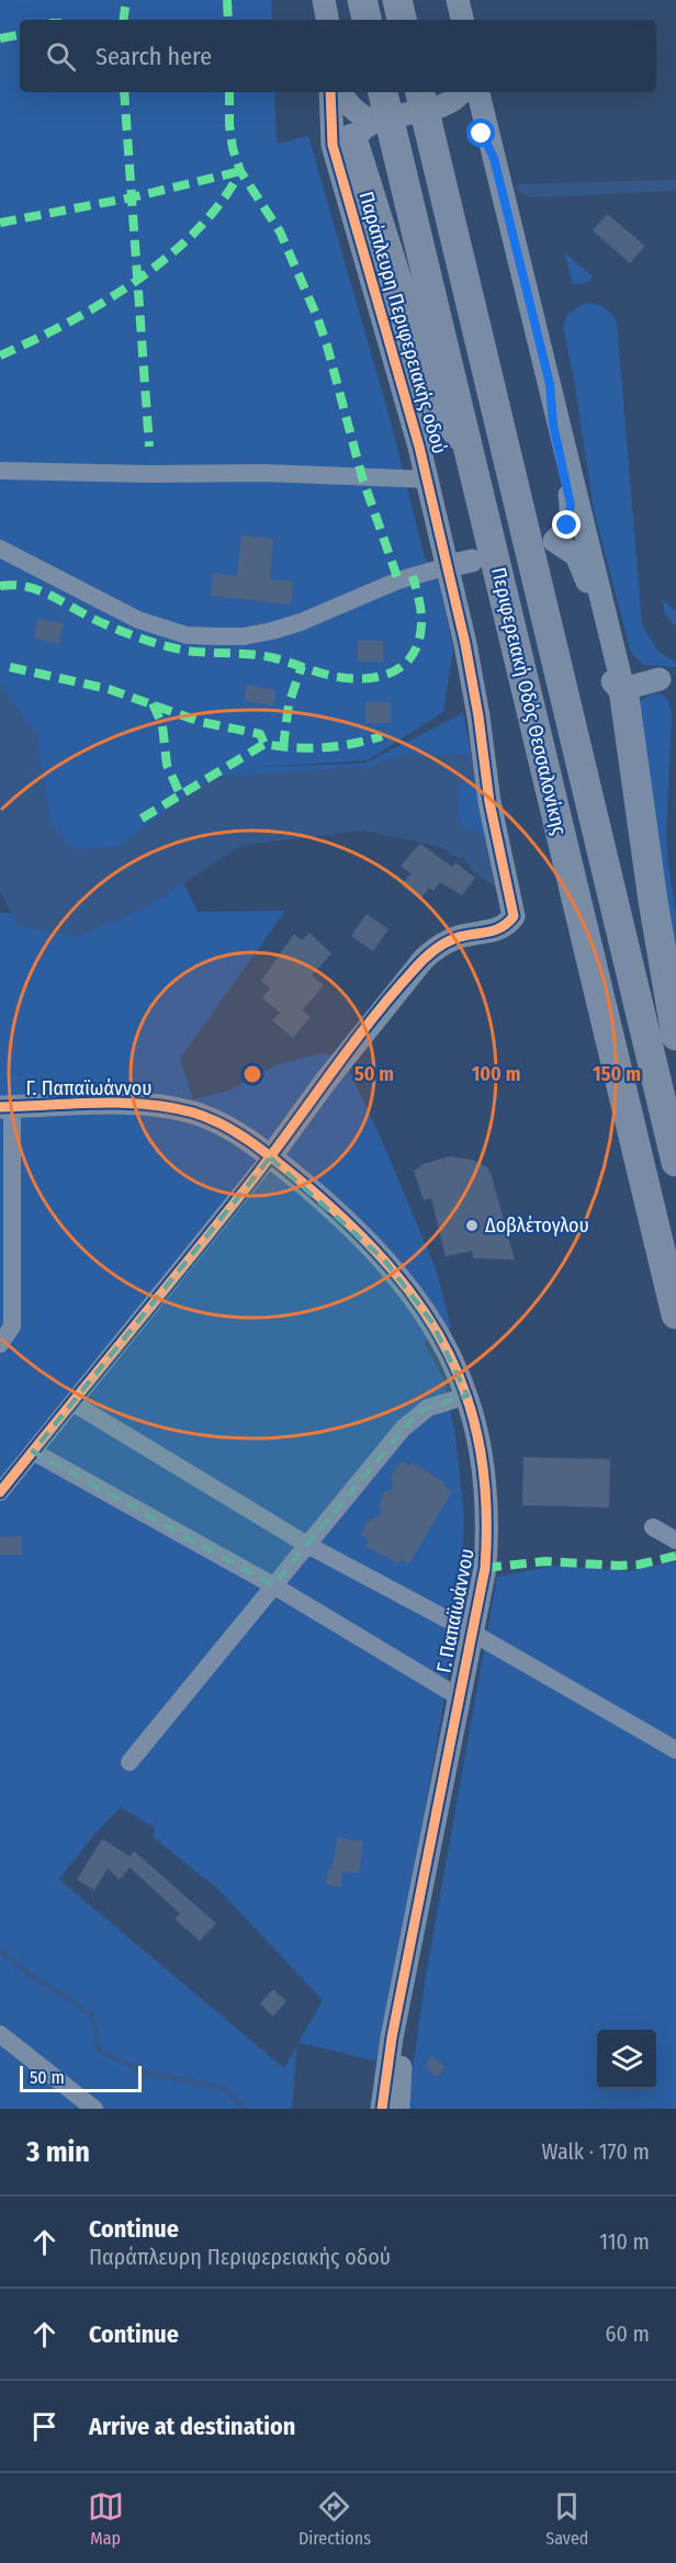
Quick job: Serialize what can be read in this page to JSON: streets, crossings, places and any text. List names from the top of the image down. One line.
{"streets":{"highway":["Περιφερειακή Οδός Θεσσαλονίκης"],"street":["Παράπλευρη Περιφερειακής οδού","Γ. Παπαϊωάννου"]},"crossings":[["Παράπλευρη Περιφερειακής οδού","Γ. Παπαϊωάννου"]],"places":["Δοβλέτογλου"],"scale_bar":"50 m","page":{"search":"Search here","scale":"50 m","heading":["3 min","Walk · 170 m"],"list":[["Continue","Παράπλευρη Περιφερειακής οδού","110 m"],["Continue","60 m"],"Arrive at destination"],"nav":["Map","Directions","Saved"]},"rings":["50 m","100 m","150 m"]}
